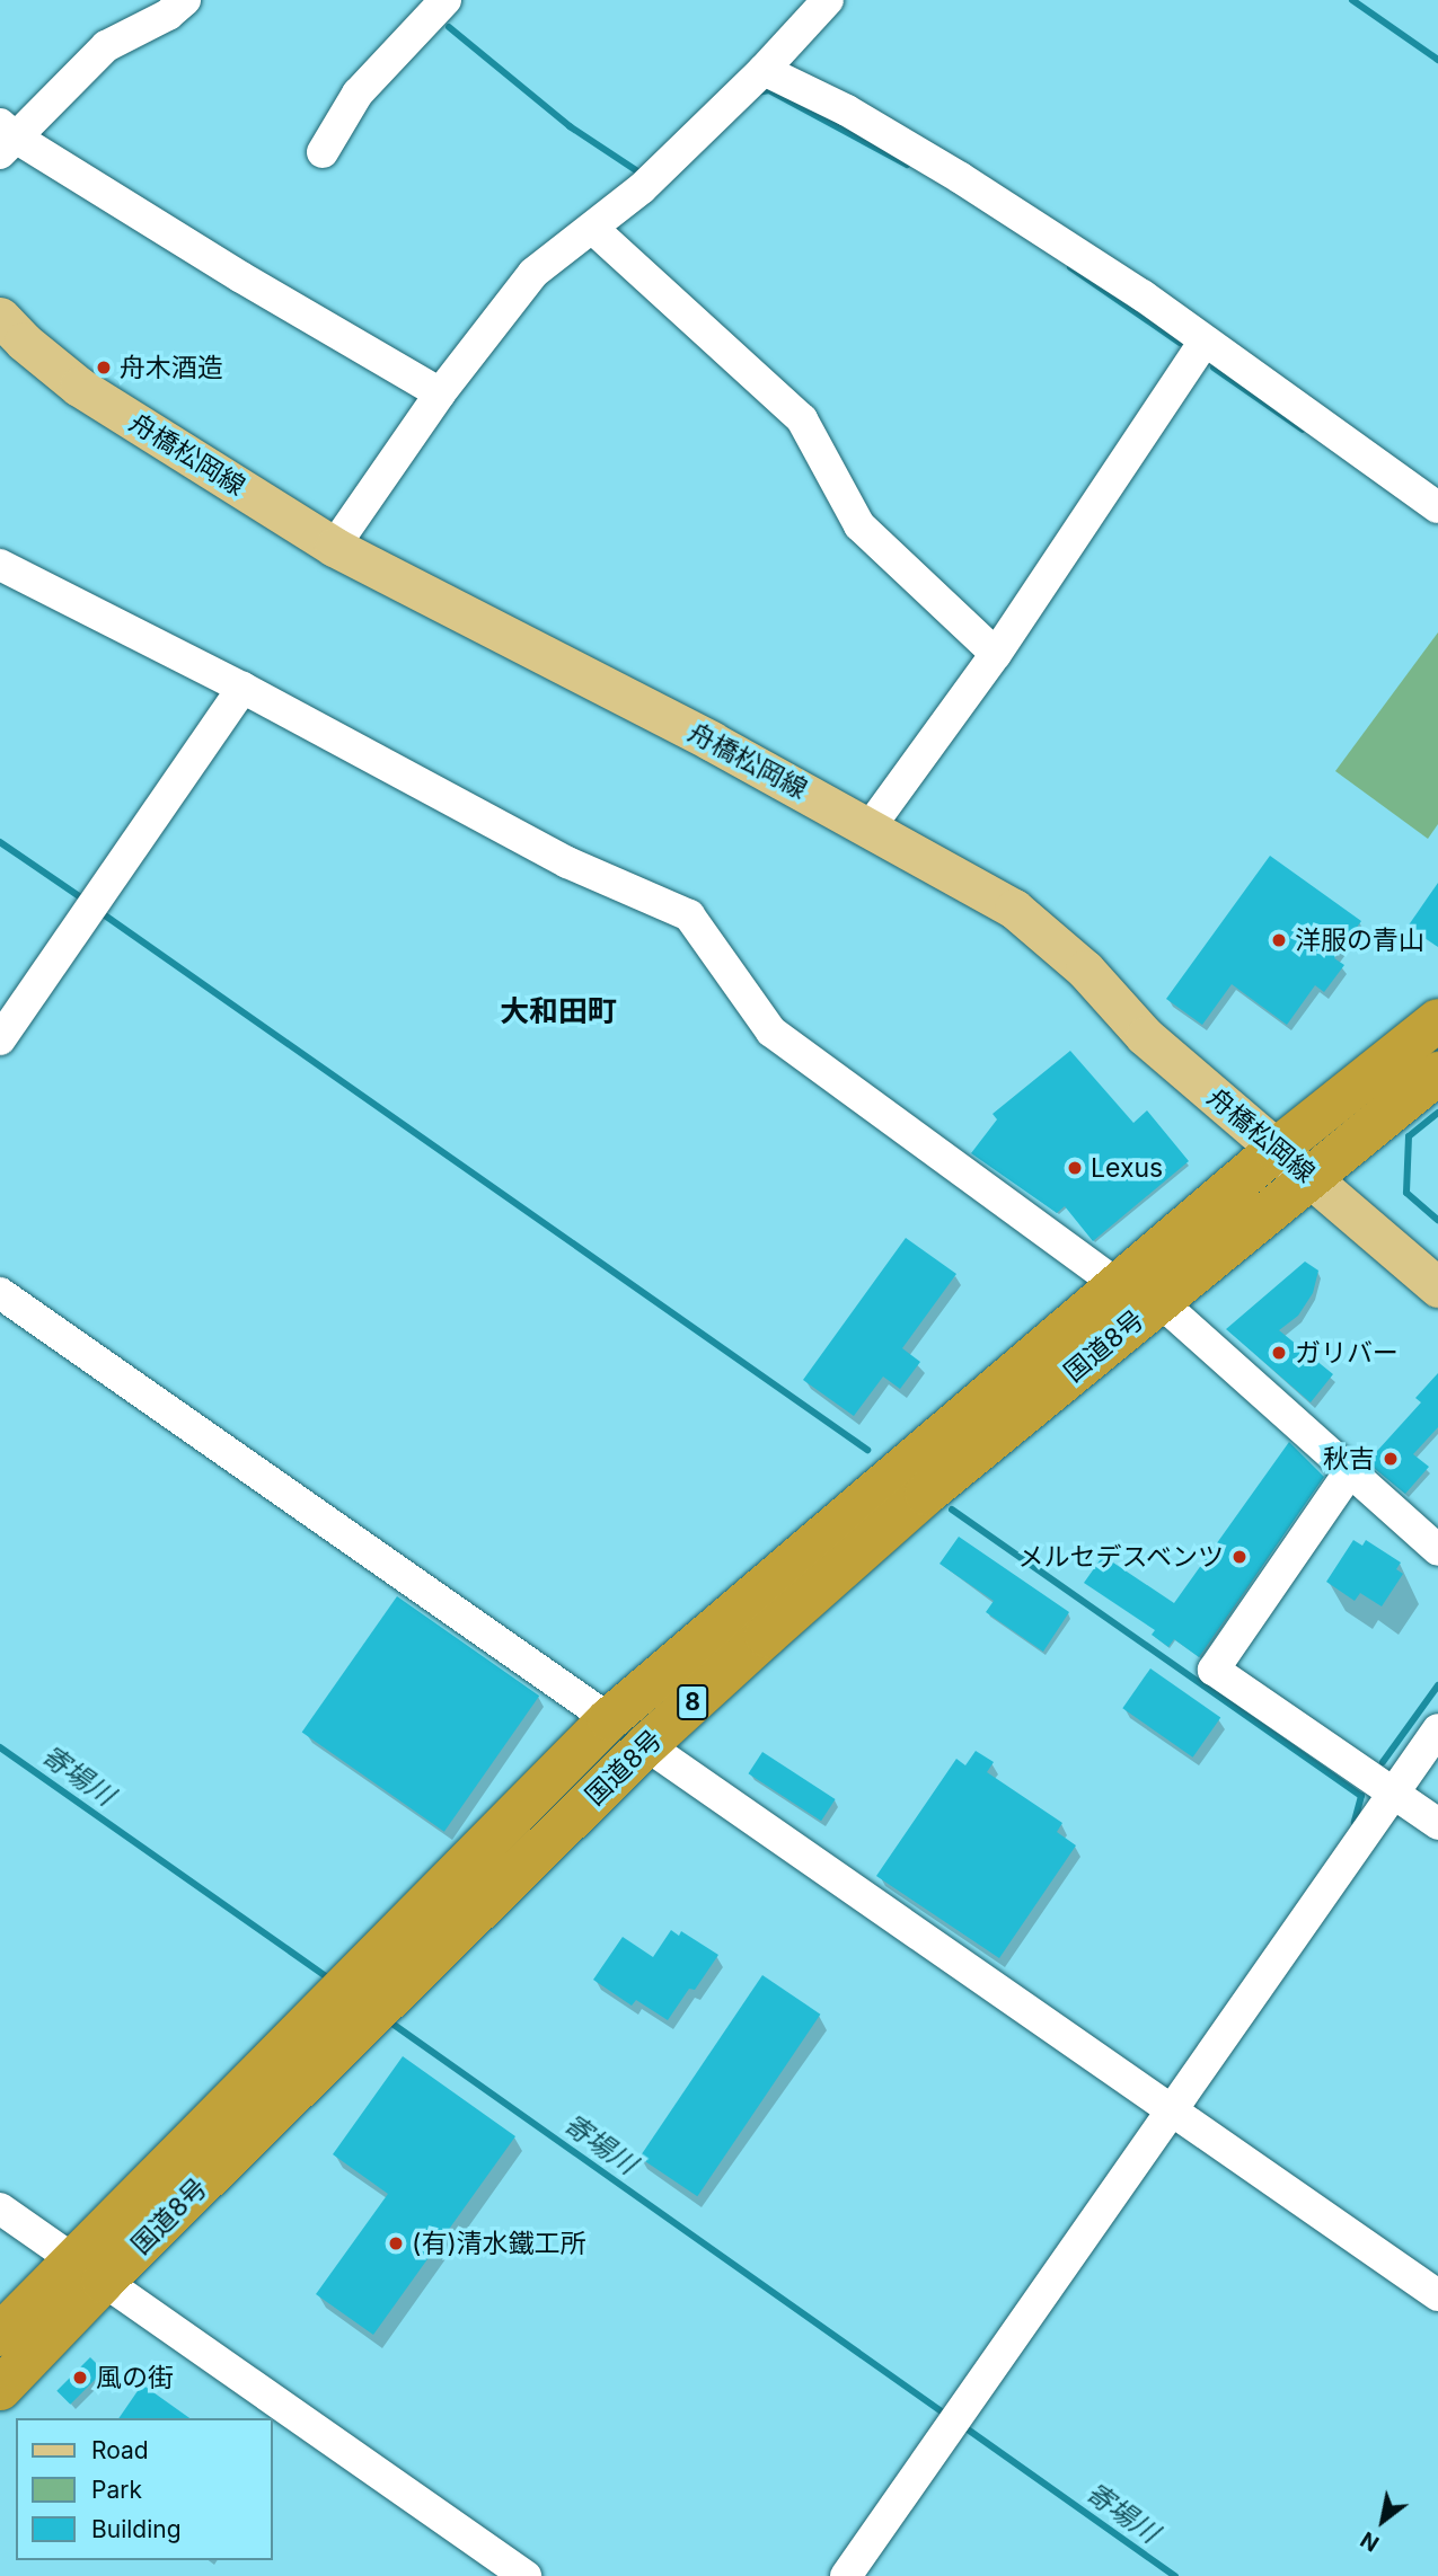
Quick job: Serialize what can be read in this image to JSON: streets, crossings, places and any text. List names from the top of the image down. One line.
{"streets":{"highway":["国道8号","8"],"main road":["舟橋松岡線"]},"crossings":[["舟橋松岡線","国道8号"]],"districts":["大和田町"],"water":["寄場川"],"places":["舟木酒造","洋服の青山","Lexus","ガリバー","秋吉","メルセデスベンツ","(有)清水鐵工所","風の街"],"legend":["Road","Park","Building"],"north":"bottom left"}
